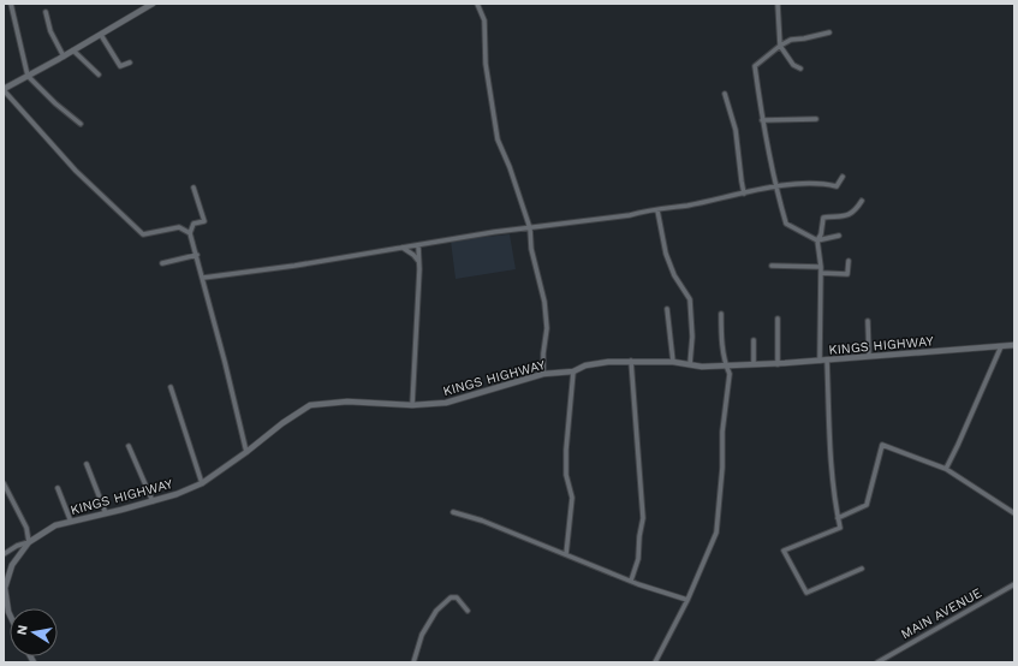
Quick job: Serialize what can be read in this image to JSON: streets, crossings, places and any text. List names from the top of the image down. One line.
{"streets":{"street":["KINGS HIGHWAY","MAIN AVENUE"]},"north":"left"}
